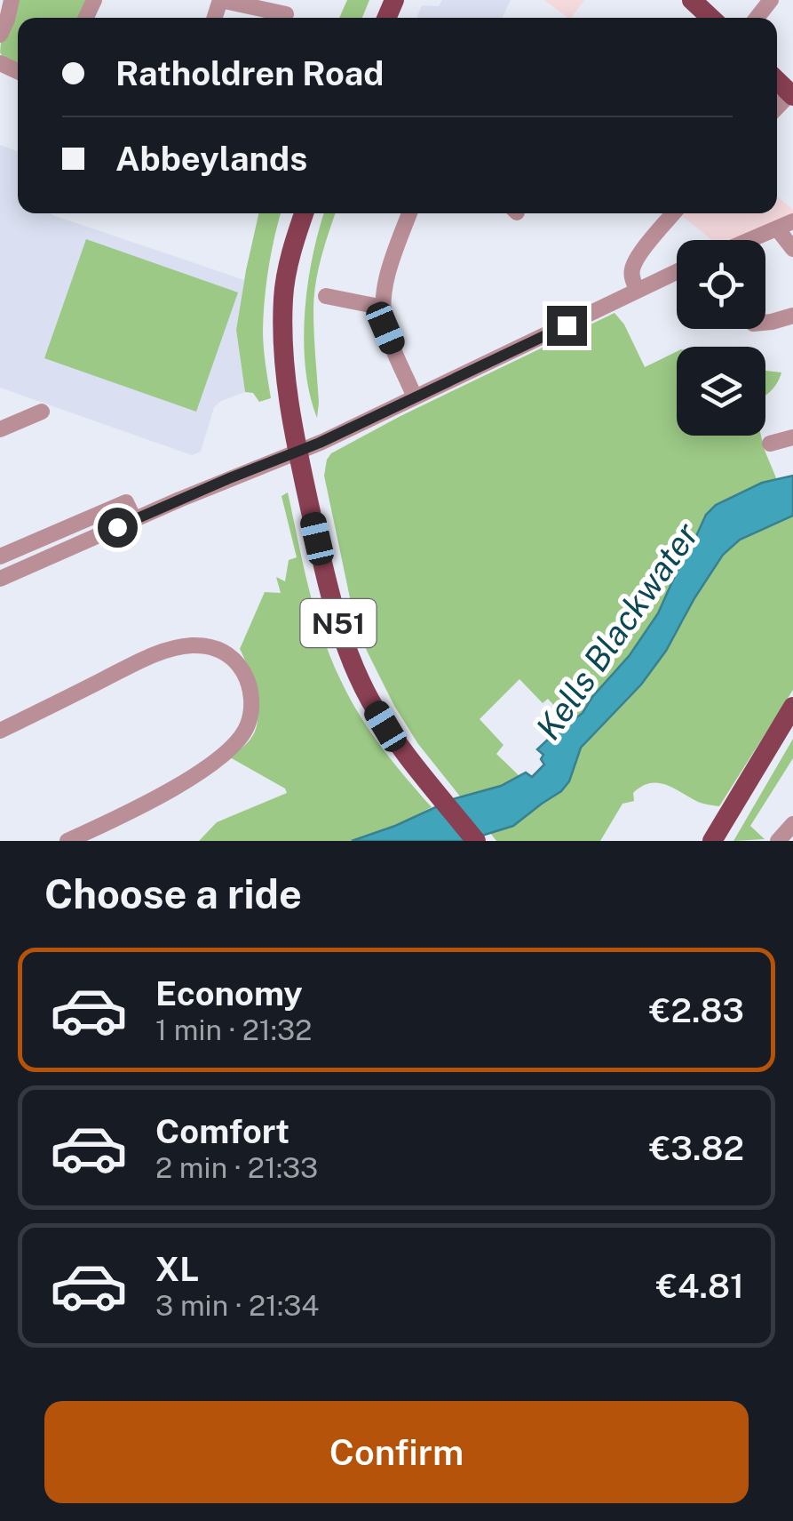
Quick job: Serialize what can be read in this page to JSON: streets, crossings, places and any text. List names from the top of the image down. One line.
{"streets":{"main road":["N51"]},"water":["Kells Blackwater"],"page":{"banner":["Ratholdren Road","Abbeylands"],"heading":"Choose a ride","list":[{"name":"Economy","note":"1 min · 21:32","value":"€2.83"},{"name":"Comfort","note":"2 min · 21:33","value":"€3.82"},{"name":"XL","note":"3 min · 21:34","value":"€4.81"}],"buttons":"Confirm"}}
